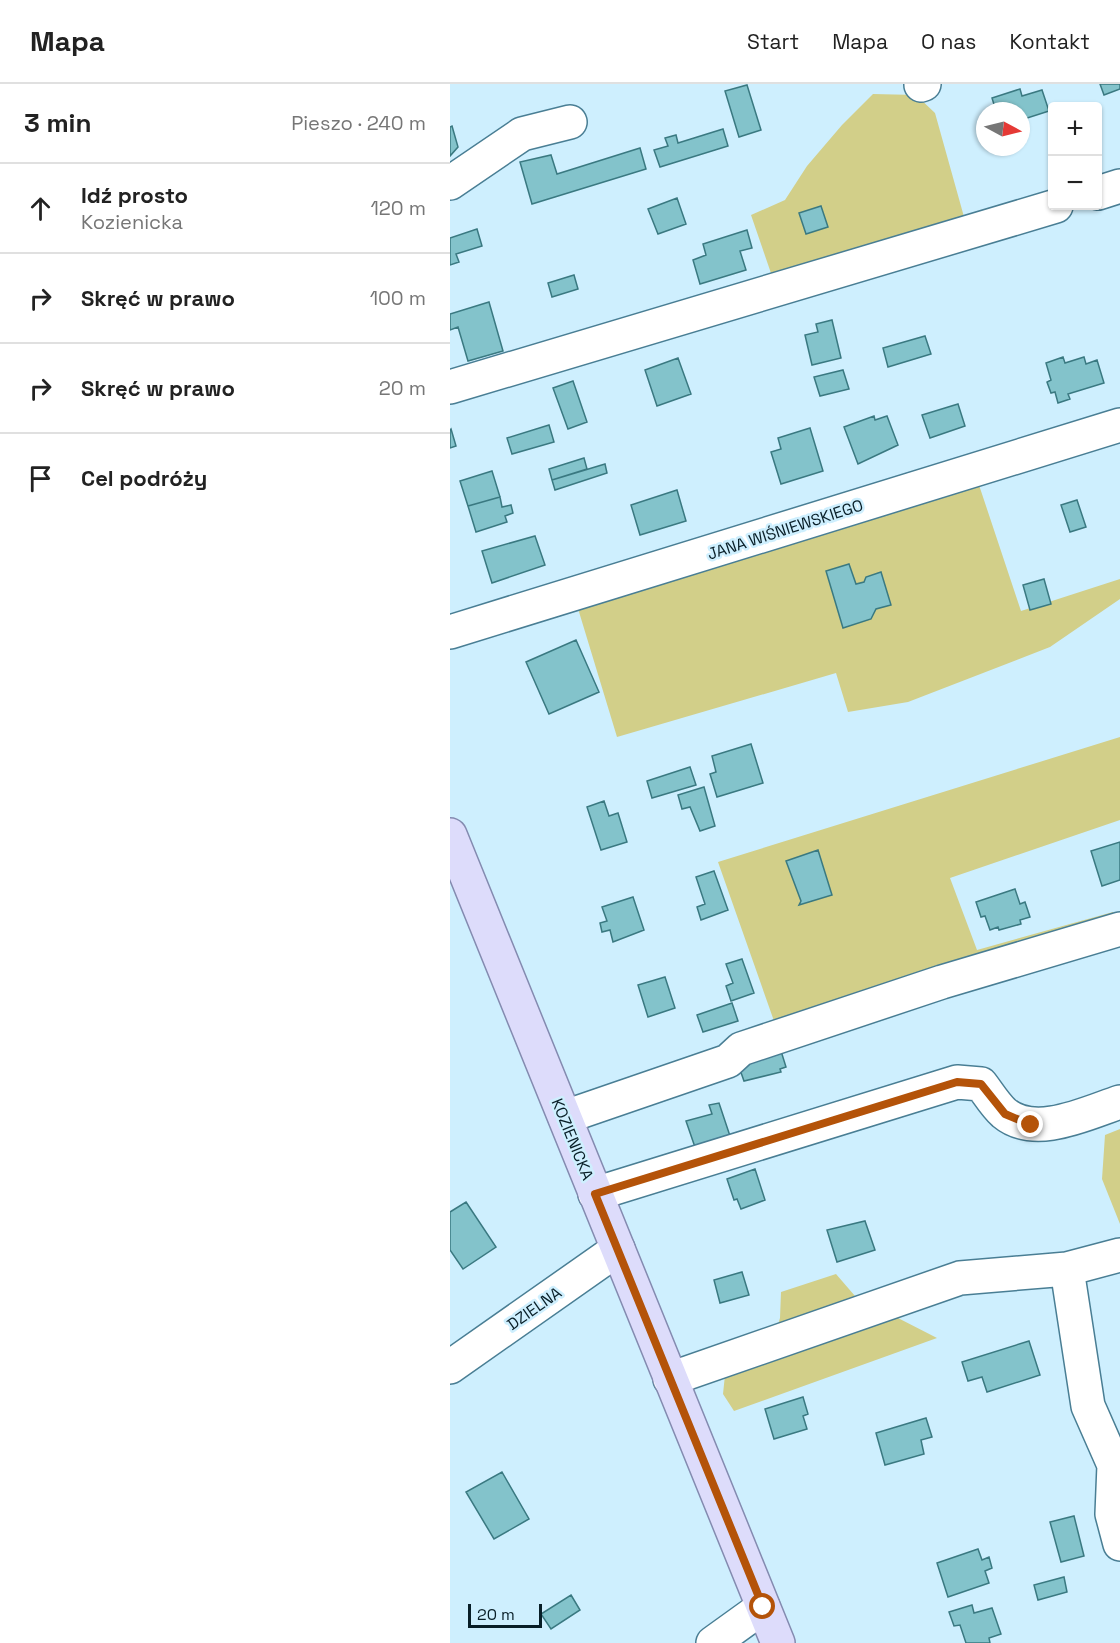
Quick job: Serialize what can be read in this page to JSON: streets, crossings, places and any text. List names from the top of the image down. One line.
{"streets":{"main road":["KOZIENICKA"],"street":["JANA WIŚNIEWSKIEGO","DZIELNA"]},"crossings":[["KOZIENICKA","DZIELNA"]],"scale_bar":"20 m","north":"right","page":{"header":"Mapa","nav":["Start","Mapa","O nas","Kontakt"],"heading":["3 min","Pieszo · 240 m"],"map_buttons":["+","−"],"list":[["Idź prosto","Kozienicka","120 m"],["Skręć w prawo","100 m"],["Skręć w prawo","20 m"],"Cel podróży"],"scale":"20 m"}}
